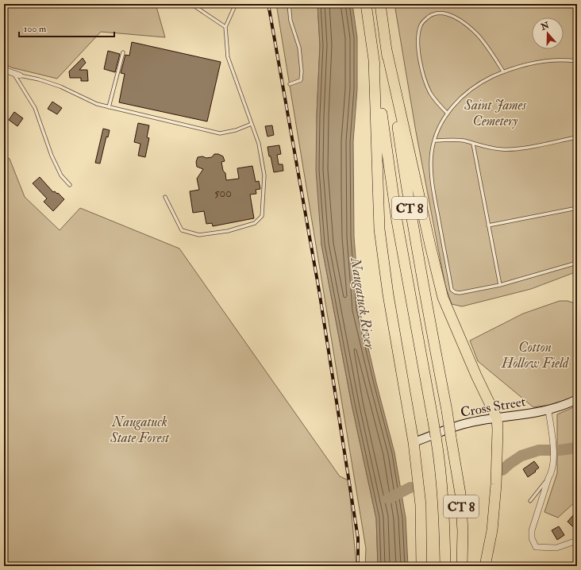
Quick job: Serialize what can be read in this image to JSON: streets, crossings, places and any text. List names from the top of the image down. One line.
{"streets":{"highway":["CT 8"],"street":["Cross Street"]},"water":["Naugatuck River"],"parks":["Saint James Cemetery","Cotton Hollow Field","Naugatuck State Forest"],"house_numbers":["500"],"scale_bar":"100 m","north":"top"}
